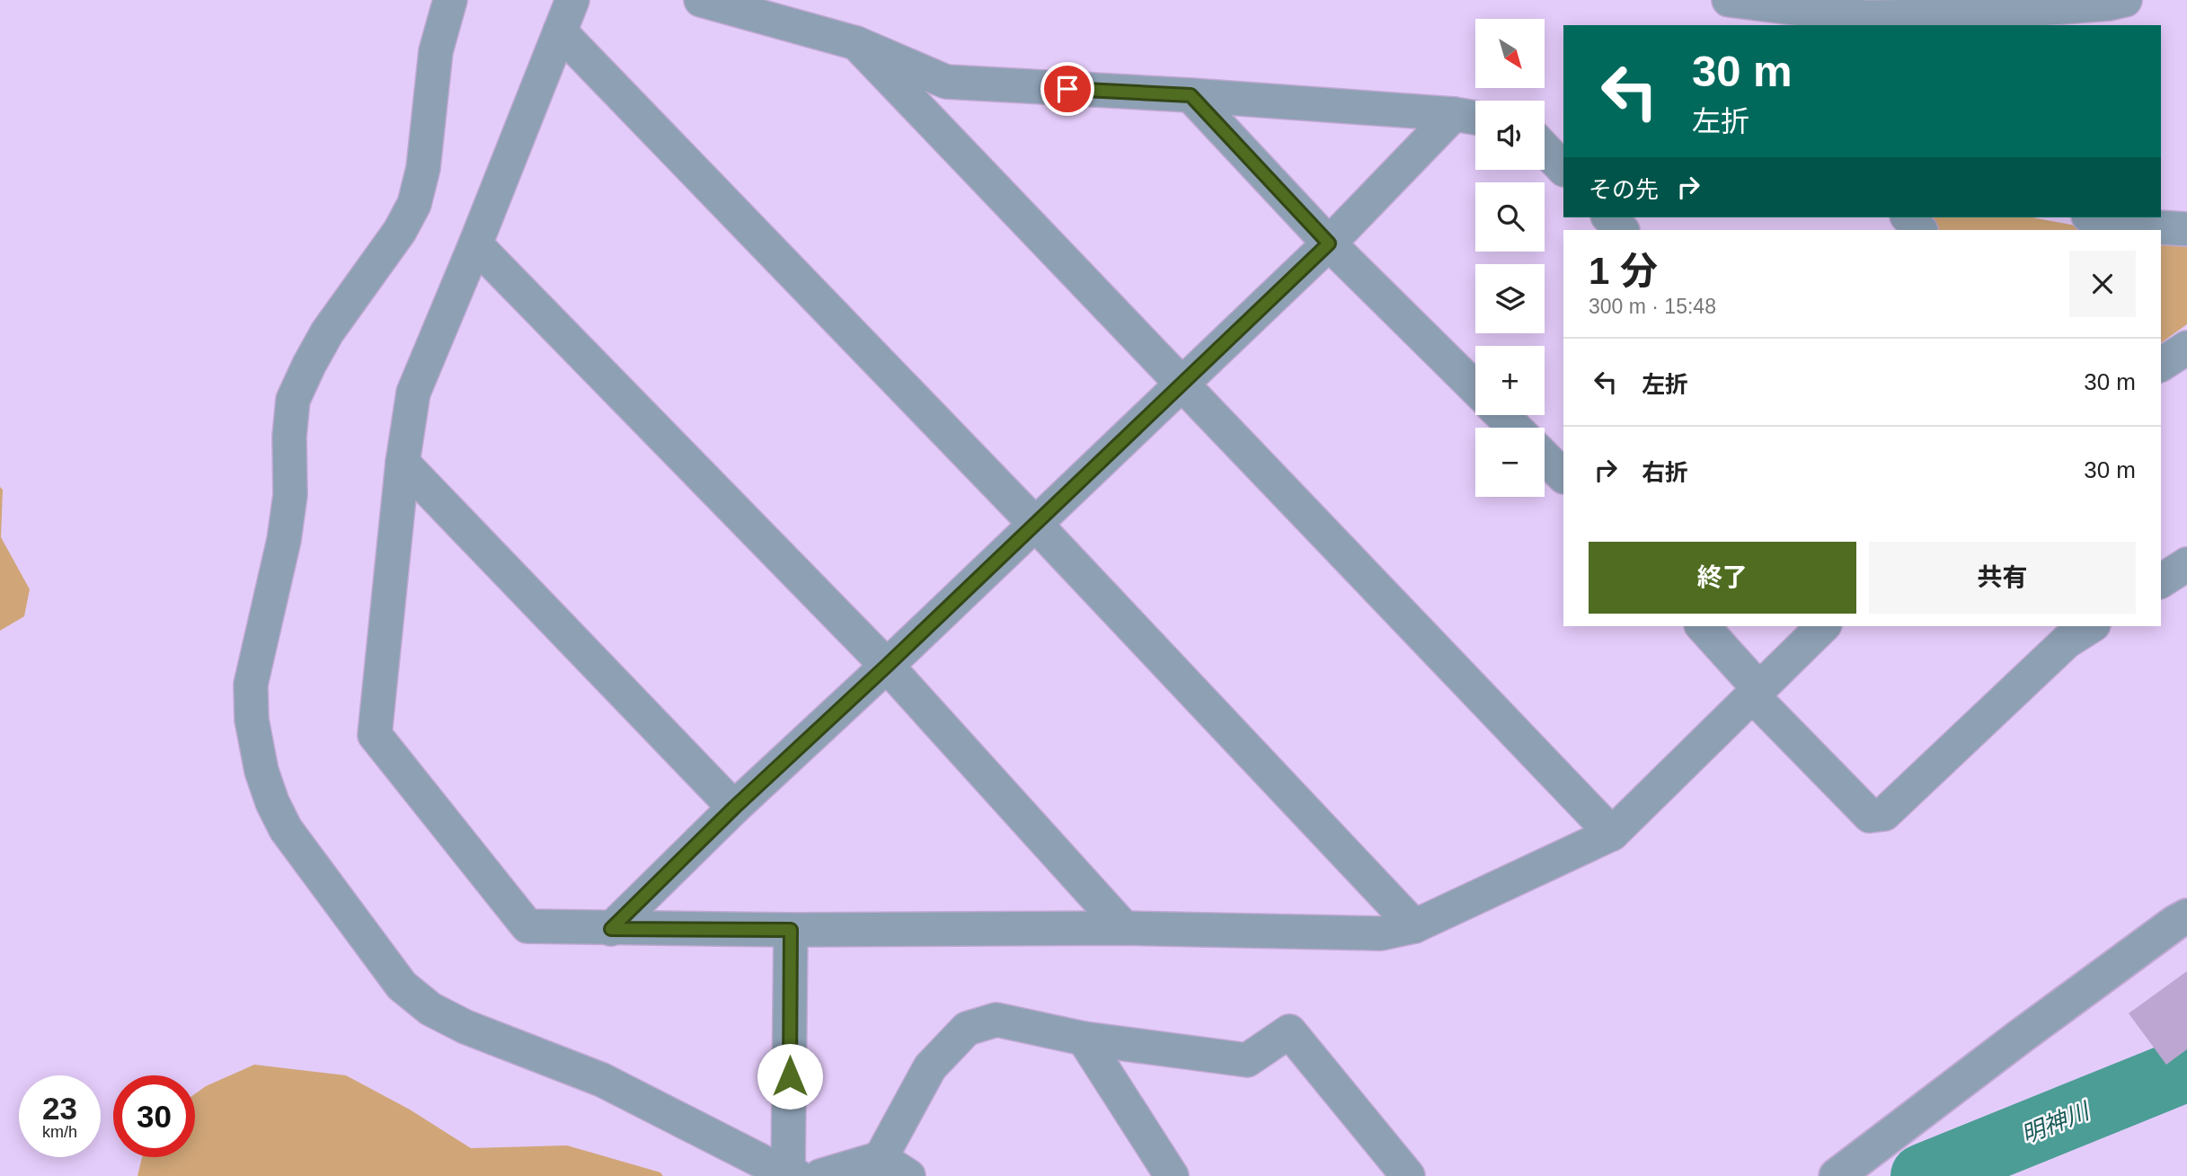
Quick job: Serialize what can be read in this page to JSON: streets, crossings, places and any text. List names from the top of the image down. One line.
{"water":["明神川"],"north":"bottom right","page":{"map_buttons":["+","−"],"turn":["30 m","左折"],"then":"その先","heading":["1 分","300 m · 15:48"],"list":[{"name":"左折","value":"30 m"},{"name":"右折","value":"30 m"}],"buttons":["終了","共有"],"speed":"23 km/h","limit":"30"}}
